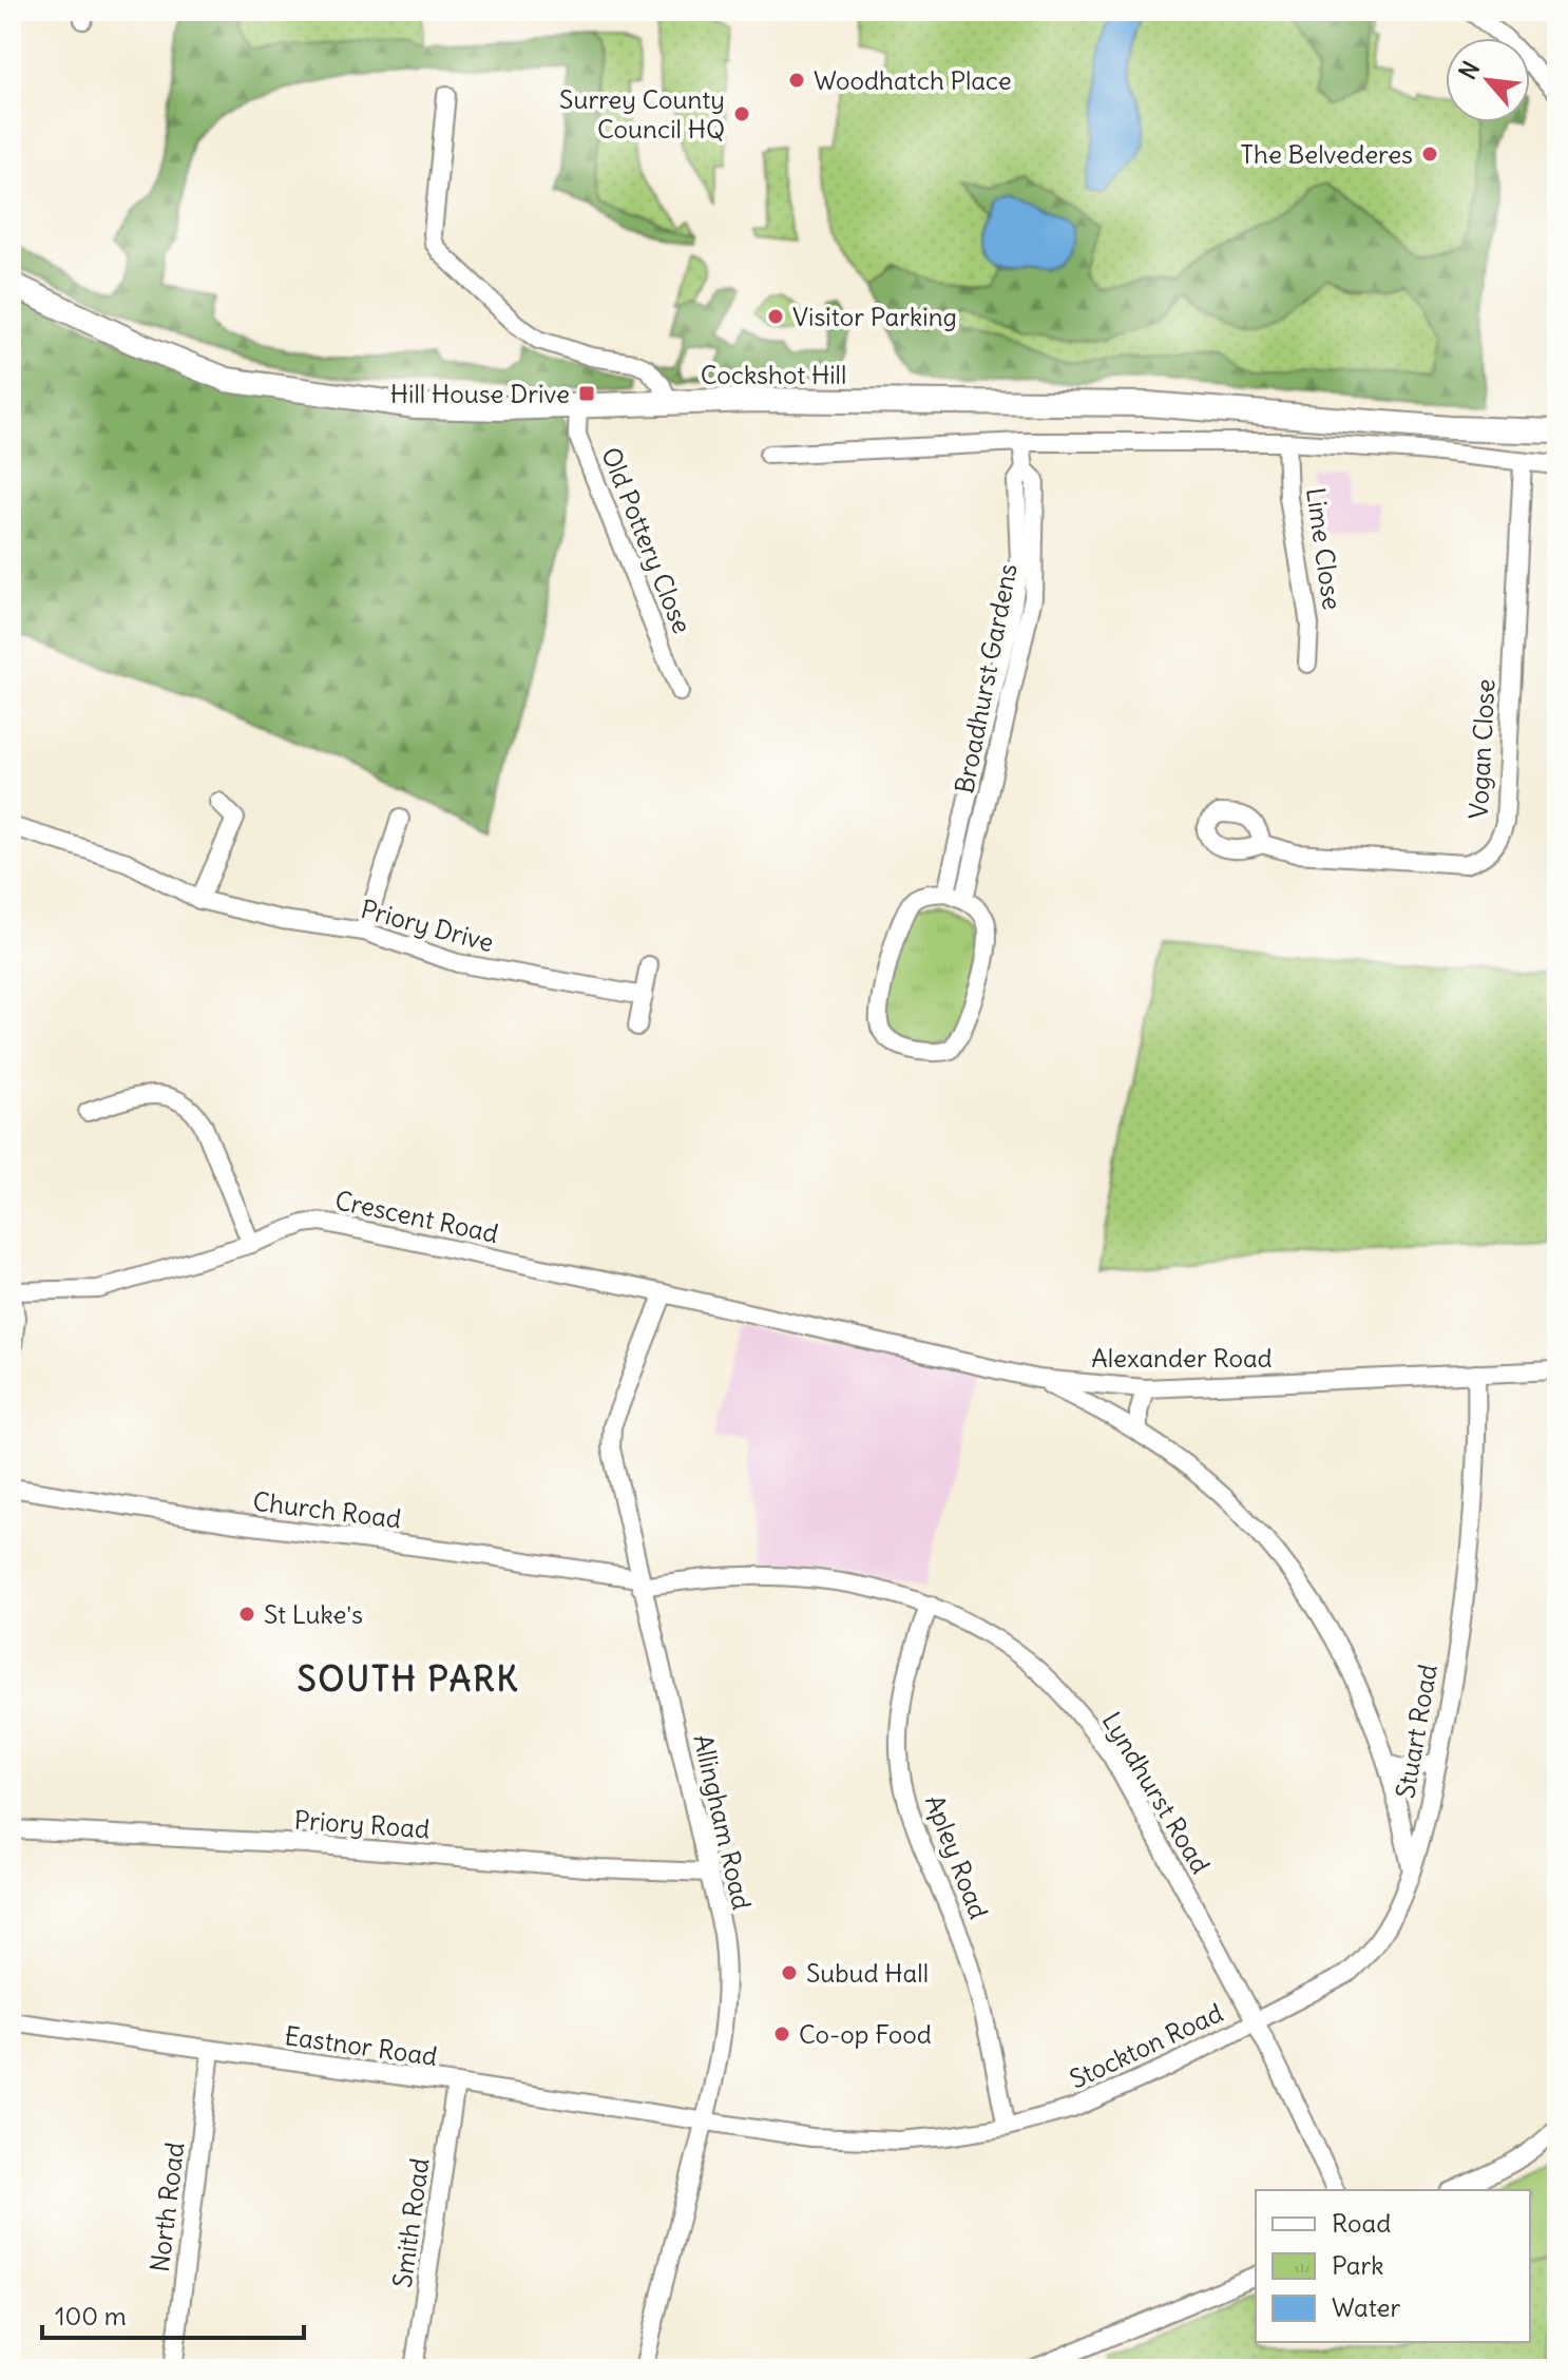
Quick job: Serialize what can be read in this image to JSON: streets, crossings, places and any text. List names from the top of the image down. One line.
{"streets":{"main road":["Cockshot Hill"],"street":["Old Pottery Close","Lime Close","Broadhurst Gardens","Vogan Close","Priory Drive","Crescent Road","Alexander Road","Church Road","Stuart Road","Lyndhurst Road","Allingham Road","Priory Road","Apley Road","Eastnor Road","Stockton Road","North Road","Smith Road"]},"crossings":[["Cockshot Hill","Old Pottery Close"],["Crescent Road","Alexander Road"],["Crescent Road","Allingham Road"],["Alexander Road","Stuart Road"],["Alexander Road","Allingham Road"],["Church Road","Lyndhurst Road"],["Church Road","Allingham Road"],["Stuart Road","Lyndhurst Road"],["Stuart Road","Stockton Road"],["Lyndhurst Road","Allingham Road"],["Lyndhurst Road","Apley Road"],["Lyndhurst Road","Stockton Road"],["Allingham Road","Priory Road"],["Allingham Road","Eastnor Road"],["Allingham Road","Stockton Road"],["Apley Road","Stockton Road"],["Eastnor Road","Stockton Road"],["Eastnor Road","North Road"],["Eastnor Road","Smith Road"]],"districts":["SOUTH PARK"],"places":{"other":["Woodhatch Place","Surrey County Council HQ","The Belvederes","Visitor Parking","St Luke's","Subud Hall","Co-op Food"],"transit":["Hill House Drive"]},"legend":["Road","Park","Water"],"scale_bar":"100 m","north":"top left"}
